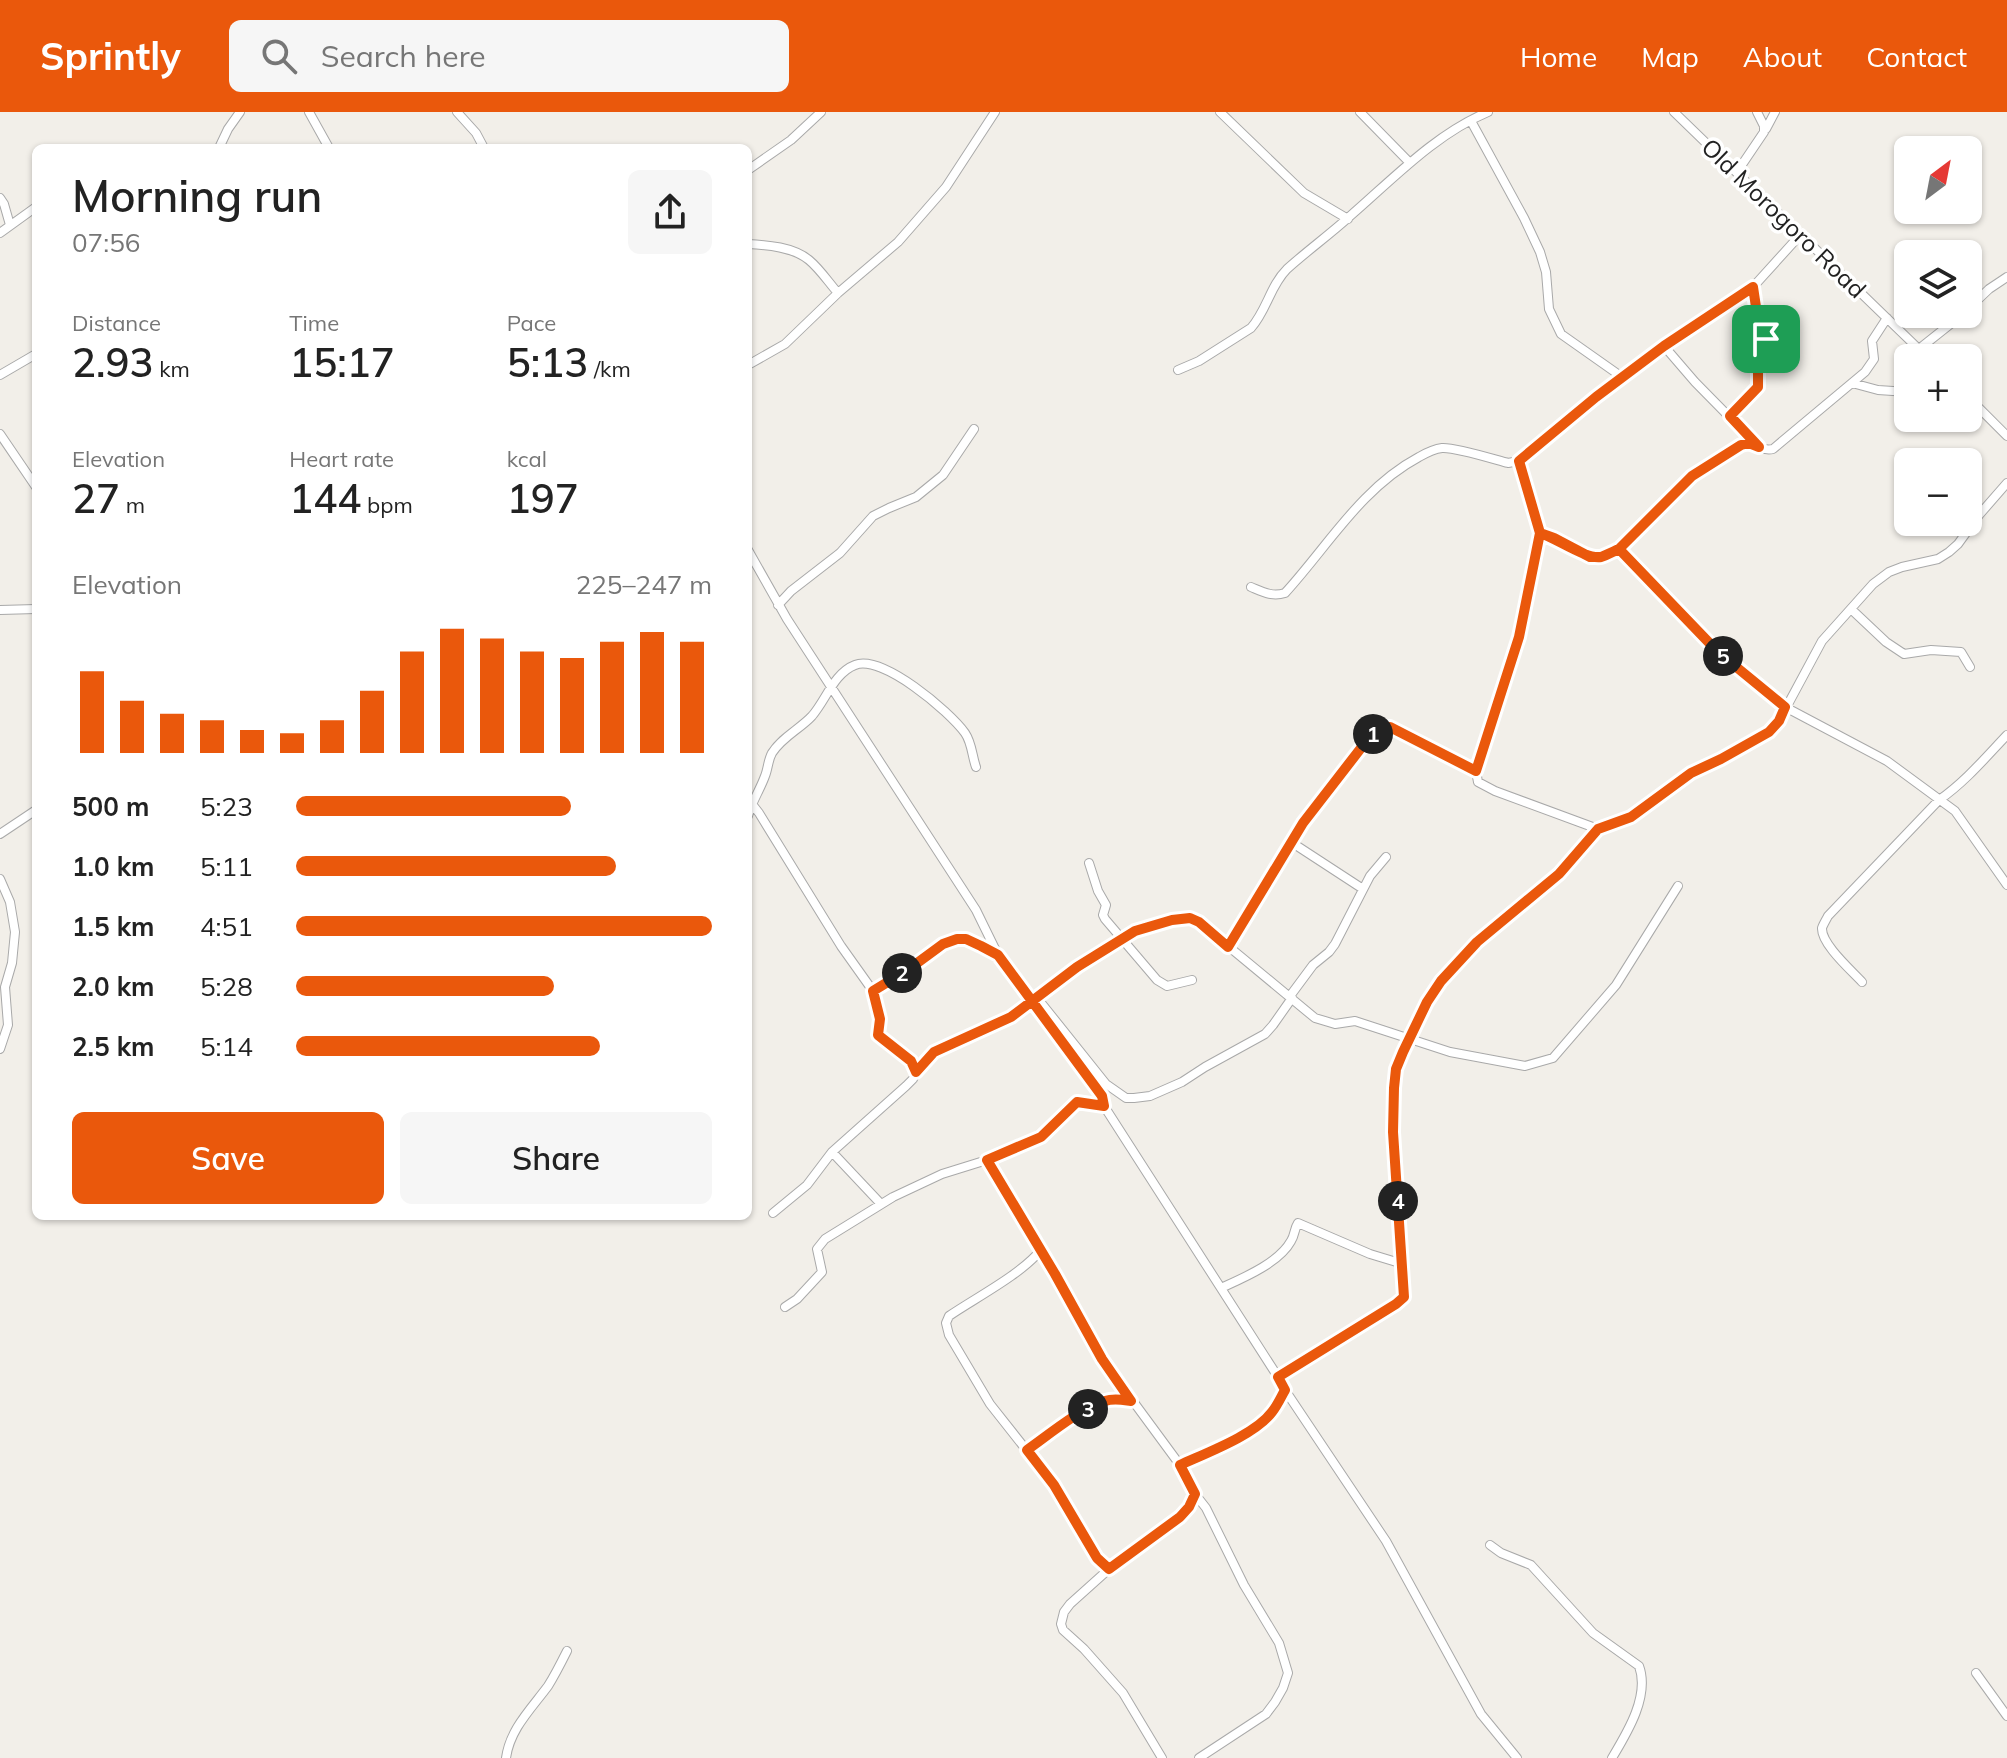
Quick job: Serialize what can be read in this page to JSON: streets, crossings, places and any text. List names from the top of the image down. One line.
{"streets":{"street":["Old Morogoro Road"]},"north":"top right","page":{"header":"Sprintly","search":"Search here","nav":["Home","Map","About","Contact"],"map_buttons":["+","−"],"heading":["Morning run","07:56"],"stats":[["Distance","2.93 km"],["Time","15:17"],["Pace","5:13 /km"],["Elevation","27 m"],["Heart rate","144 bpm"],["kcal","197"]],"chart":["Elevation","225–247 m"],"pins":["5","1","2","4","3"],"list":[{"name":"500 m","note":"5:23"},{"name":"1.0 km","note":"5:11"},{"name":"1.5 km","note":"4:51"},{"name":"2.0 km","note":"5:28"},{"name":"2.5 km","note":"5:14"}],"buttons":["Save","Share"]}}
